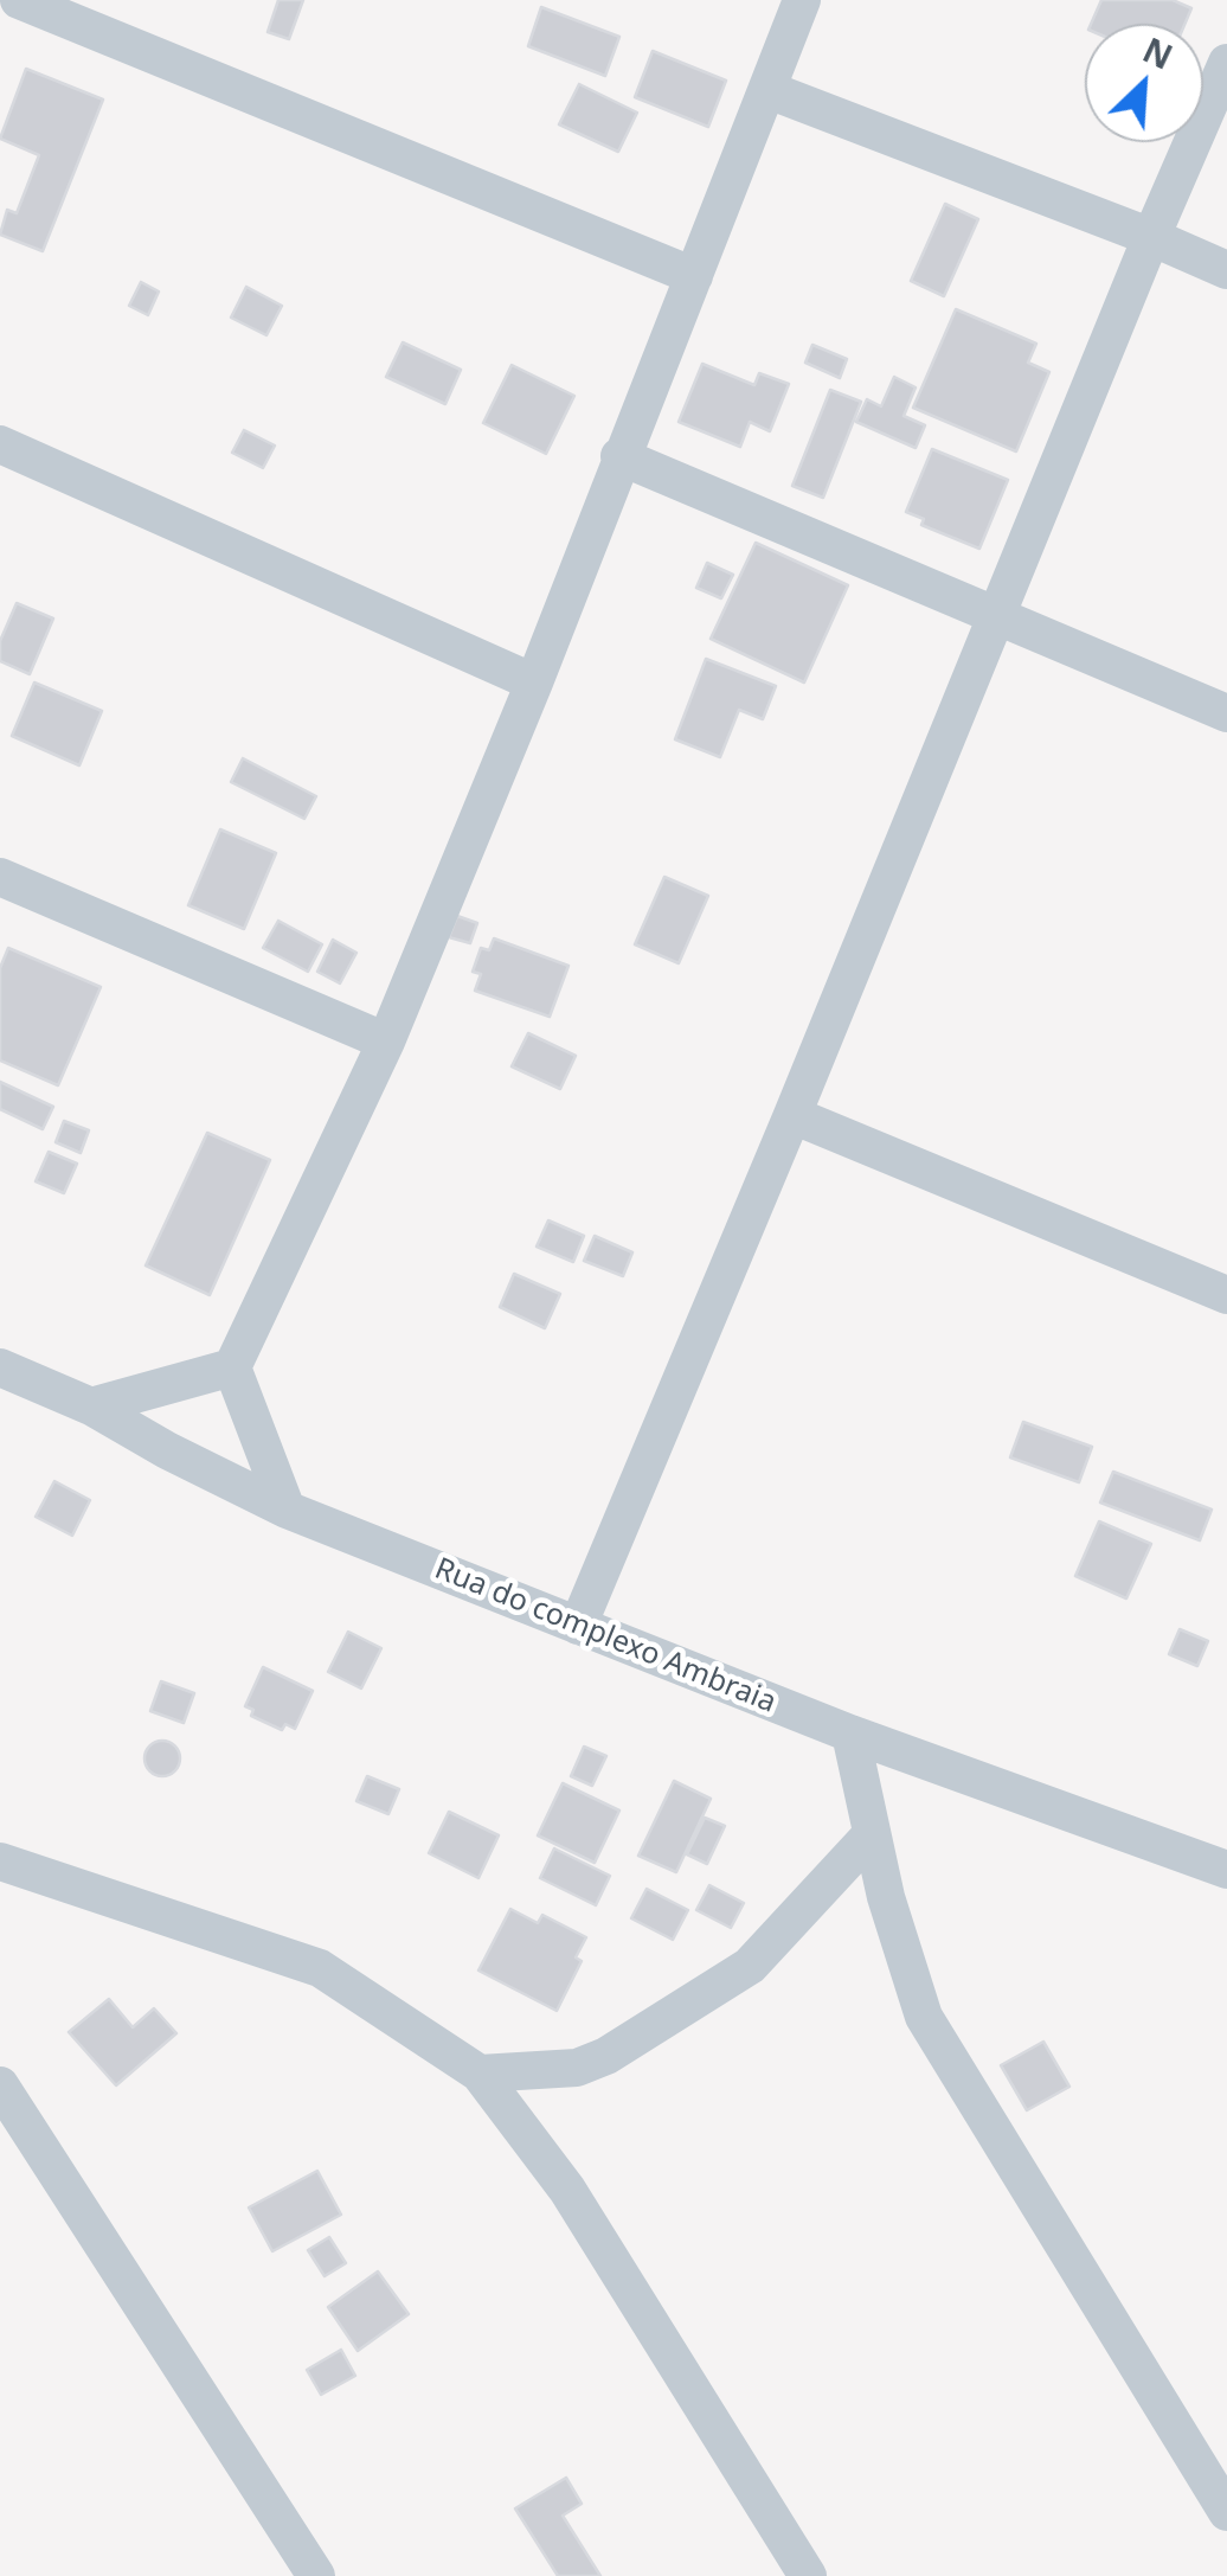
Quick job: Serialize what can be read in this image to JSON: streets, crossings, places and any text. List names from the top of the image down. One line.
{"streets":{"street":["Rua do complexo Ambraia"]},"north":"top right"}
